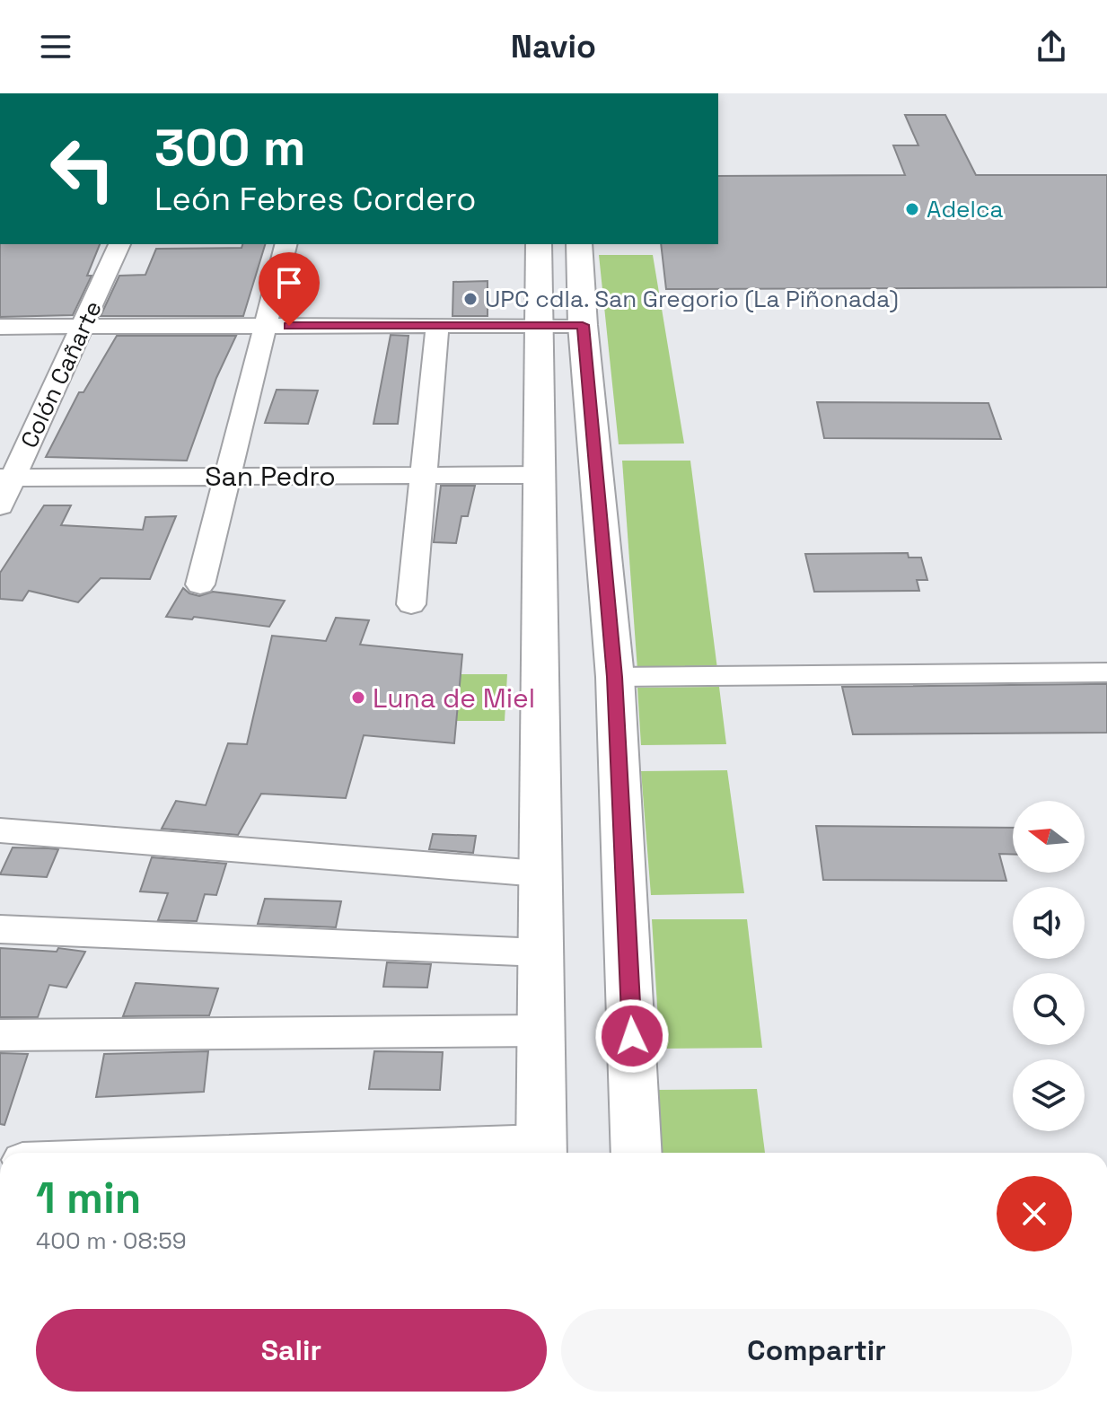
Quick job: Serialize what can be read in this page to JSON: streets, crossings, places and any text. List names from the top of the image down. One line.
{"streets":{"street":["Colón Cañarte","San Pedro"]},"crossings":[["Colón Cañarte","San Pedro"]],"places":["Adelca","UPC cdla. San Gregorio (La Piñonada)","Luna de Miel"],"north":"left","page":{"header":"Navio","turn":["300 m","León Febres Cordero"],"heading":["1 min","400 m · 08:59"],"buttons":["Salir","Compartir"]}}
